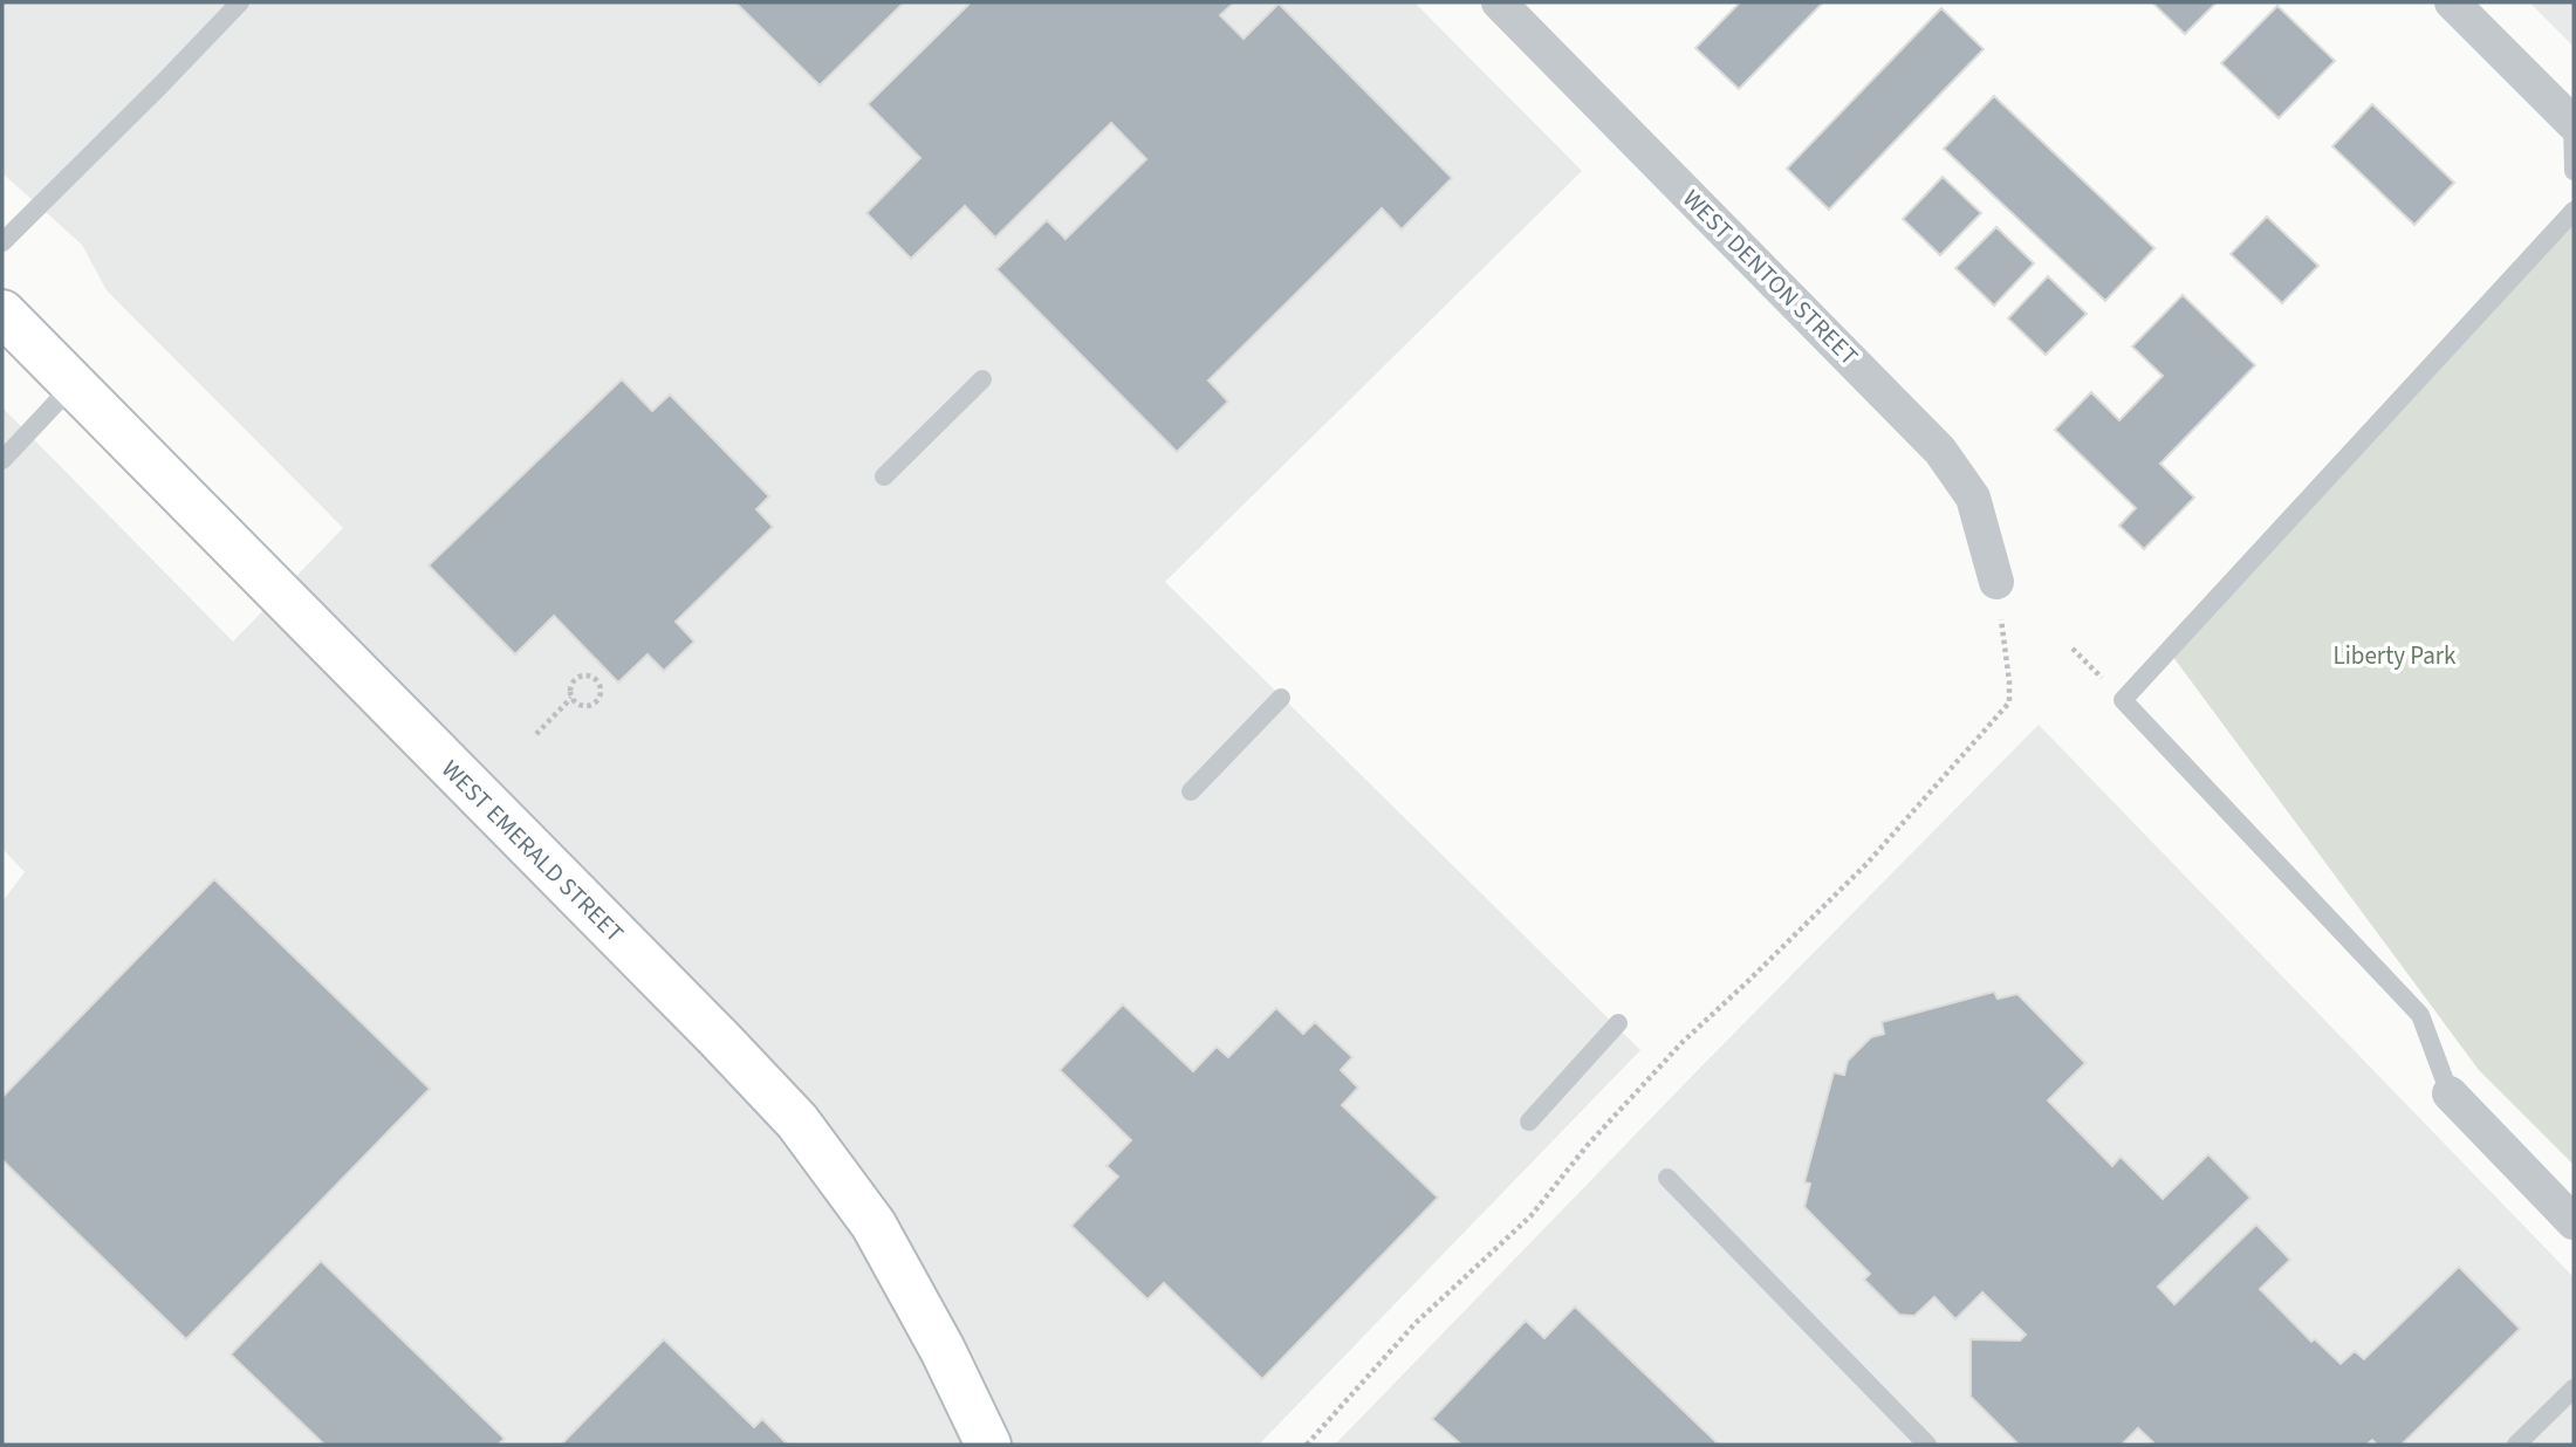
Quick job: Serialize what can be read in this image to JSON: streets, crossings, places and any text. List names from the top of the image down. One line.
{"streets":{"main road":["WEST EMERALD STREET"],"street":["WEST DENTON STREET"]},"parks":["Liberty Park"]}
